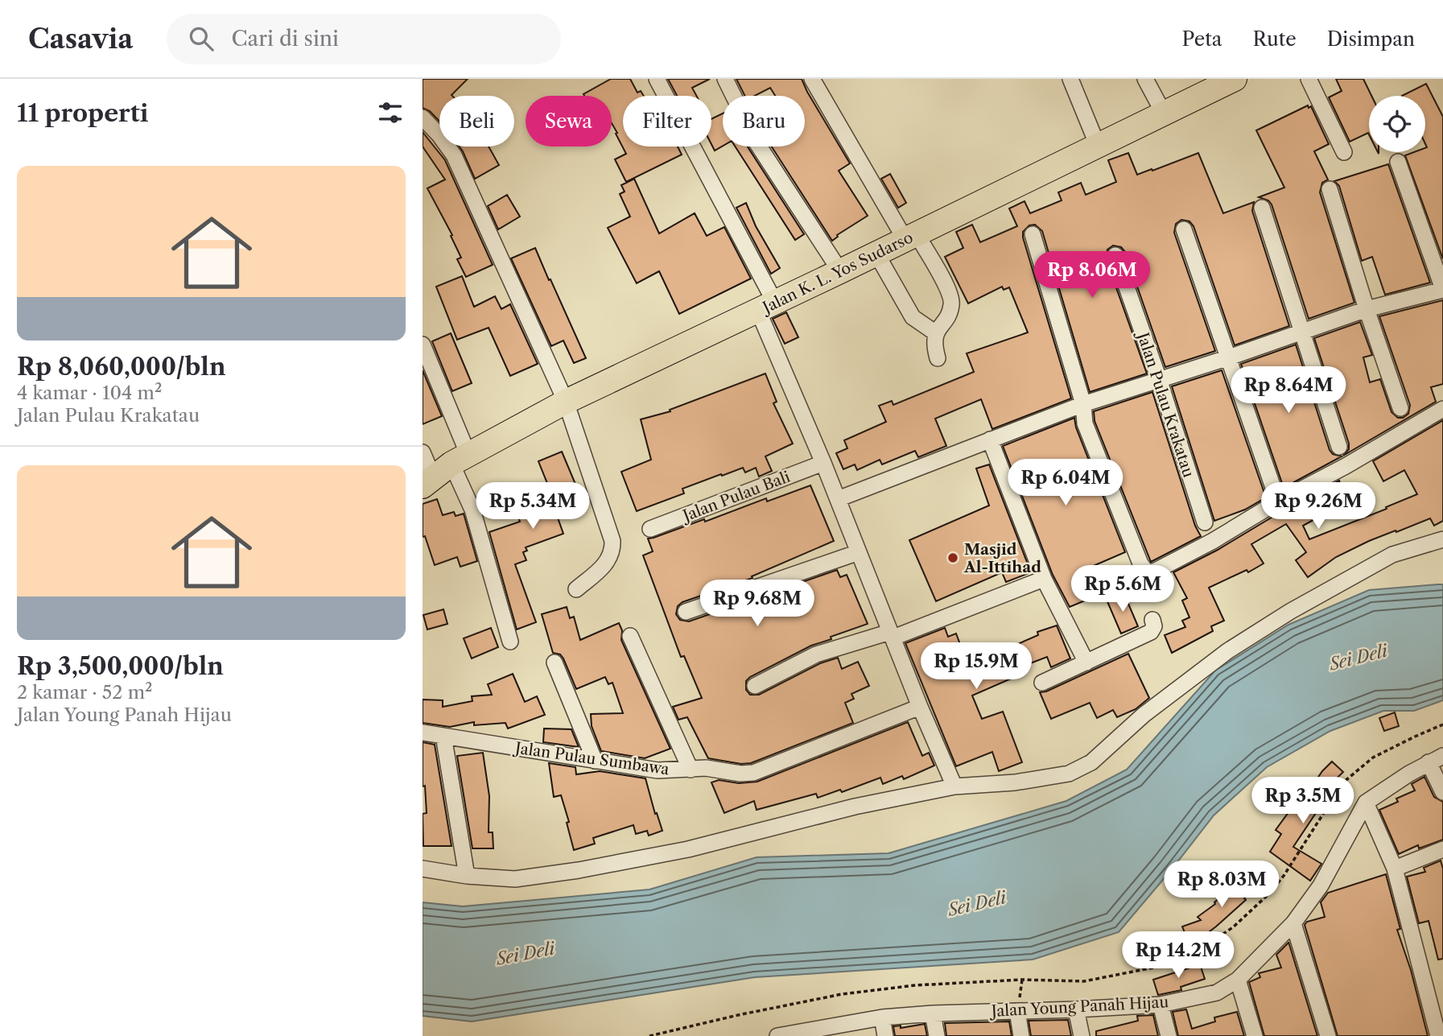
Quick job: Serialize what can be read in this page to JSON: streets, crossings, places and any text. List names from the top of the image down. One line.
{"streets":{"highway":["Jalan K. L. Yos Sudarso"],"street":["Jalan Pulau Krakatau","Jalan Pulau Bali","Jalan Pulau Sumbawa","Jalan Young Panah Hijau"]},"water":["Sei Deli"],"places":["Masjid Al-Ittihad"],"page":{"header":"Casavia","search":"Cari di sini","nav":["Peta","Rute","Disimpan"],"heading":"11 properti","chip":["Beli","Sewa","Filter","Baru"],"list":[{"name":"Rp 8,060,000/bln","note":"4 kamar · 104 m² · Jalan Pulau Krakatau"},{"name":"Rp 3,500,000/bln","note":"2 kamar · 52 m² · Jalan Young Panah Hijau"}],"price":["Rp 8.06M","Rp 8.64M","Rp 6.04M","Rp 5.34M","Rp 9.26M","Rp 5.6M","Rp 9.68M","Rp 15.9M","Rp 3.5M","Rp 8.03M","Rp 14.2M"]}}
